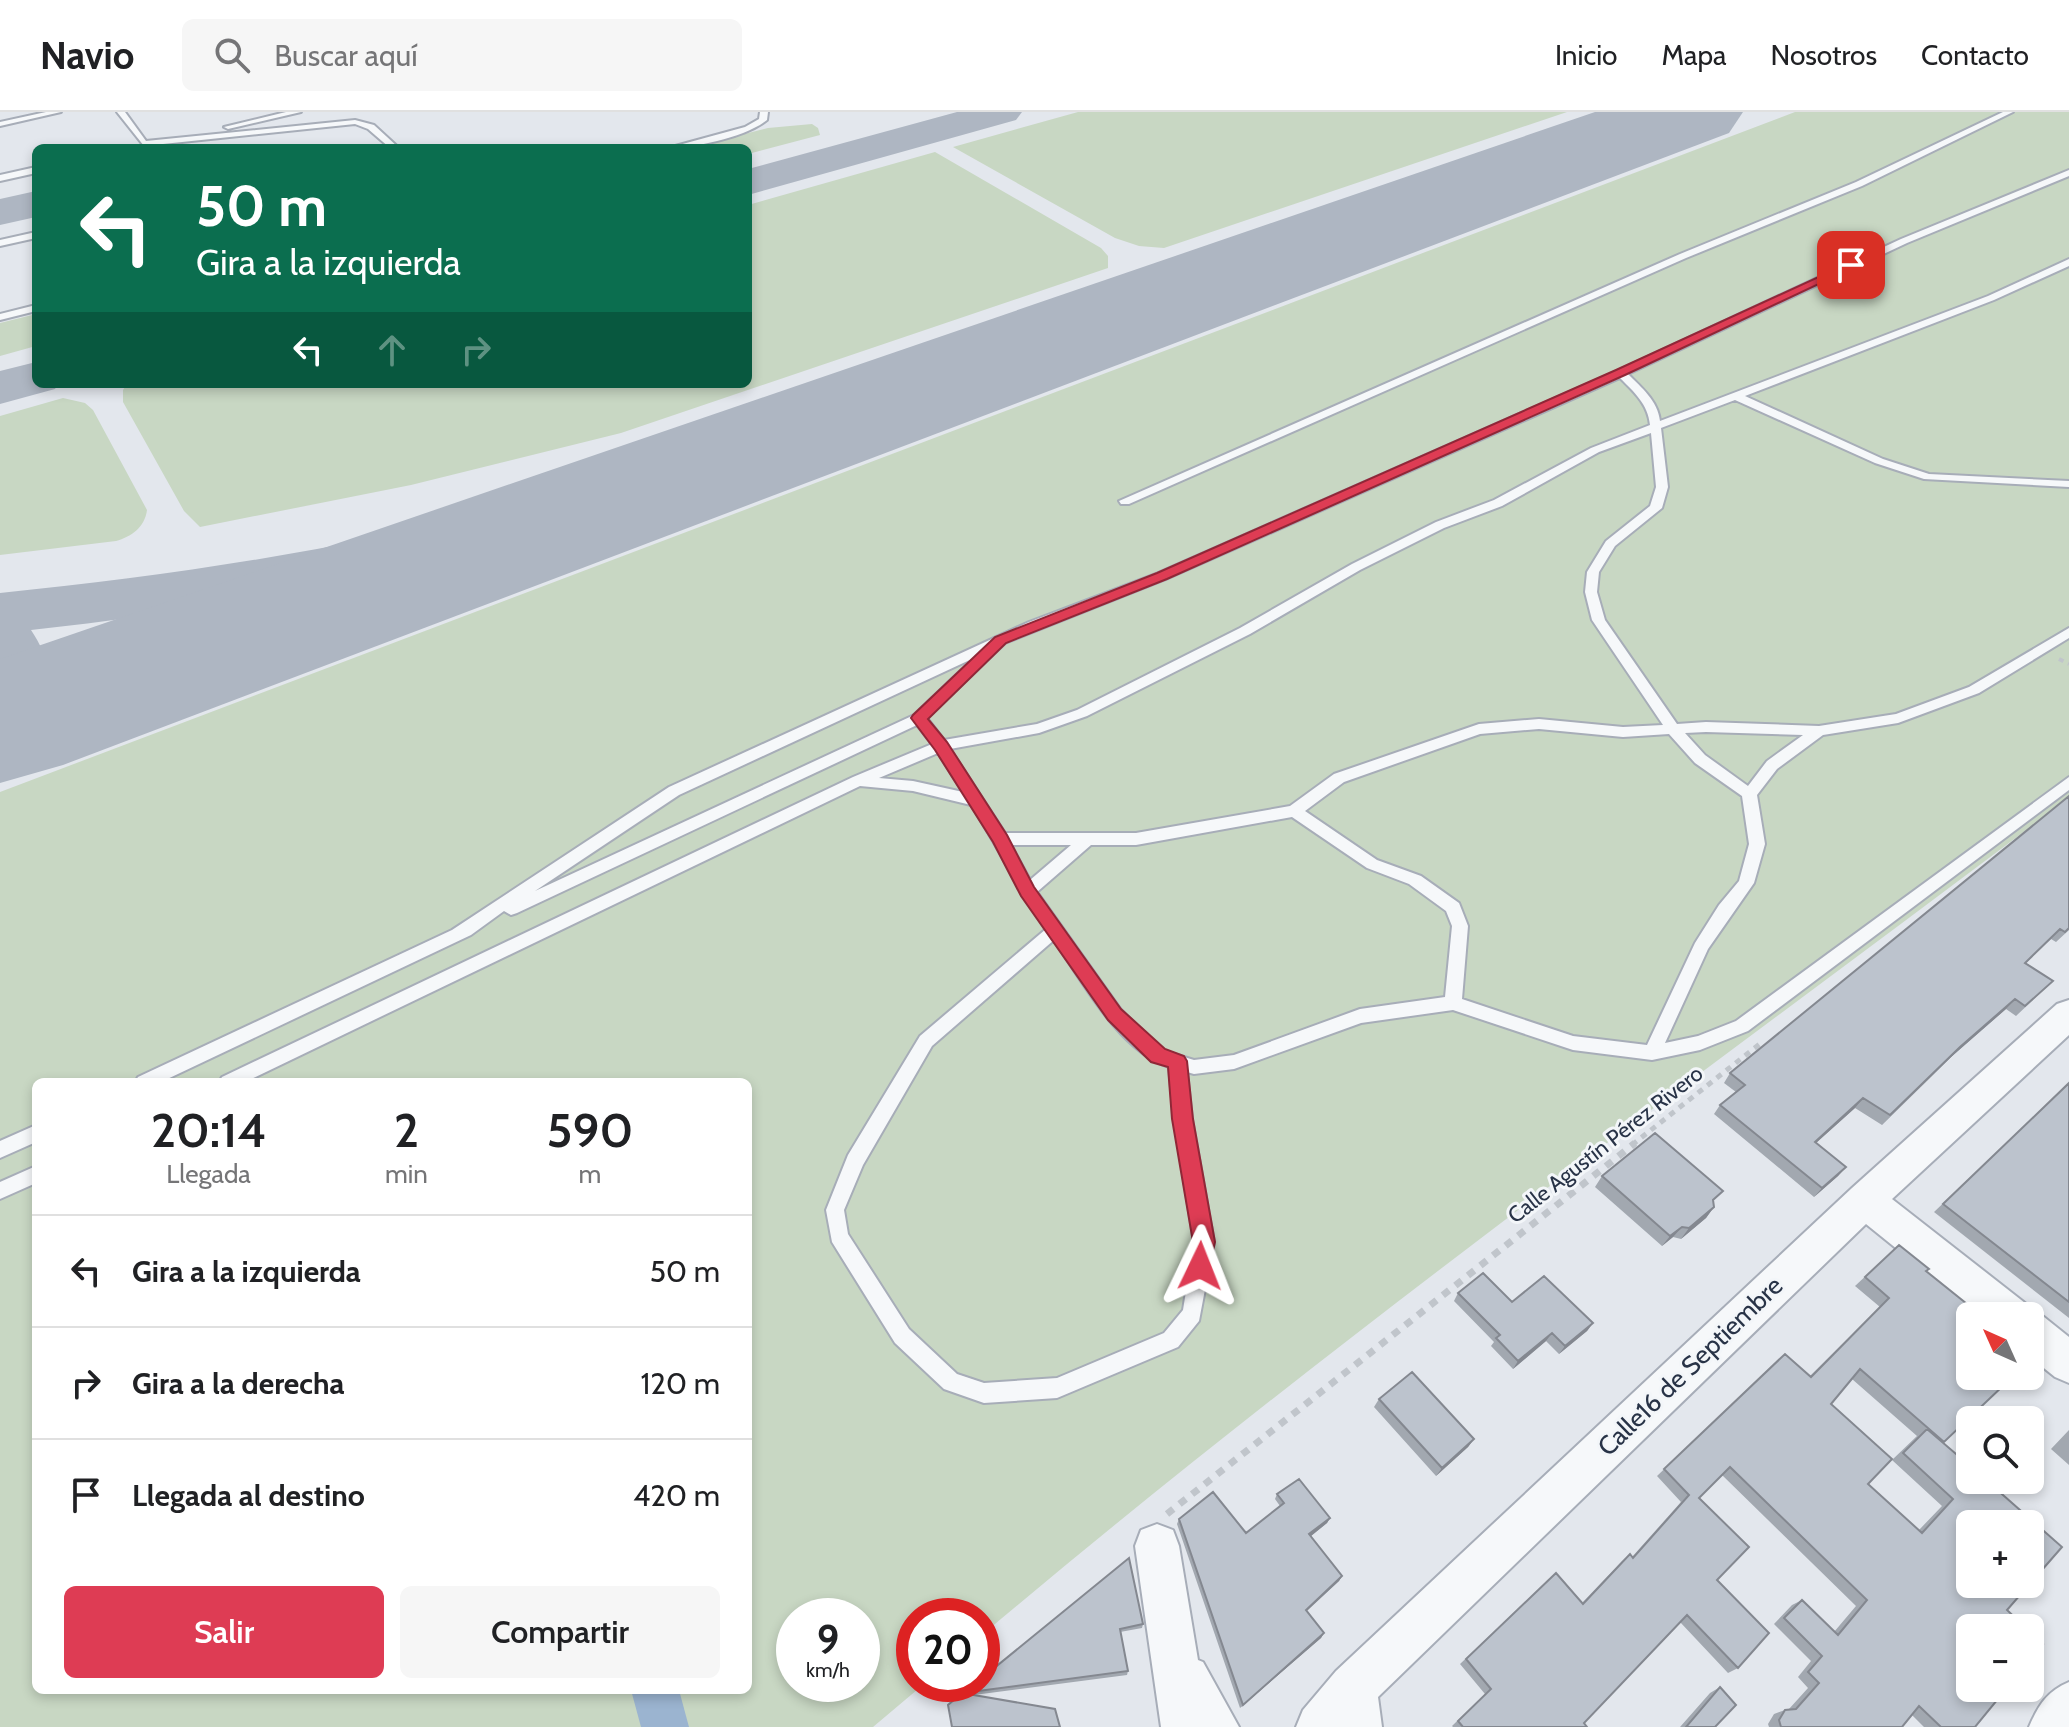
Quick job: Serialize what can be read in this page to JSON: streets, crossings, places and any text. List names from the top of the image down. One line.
{"streets":{"street":["Calle16 de Septiembre"],"path":["Calle Agustín Pérez Rivero"]},"north":"top left","page":{"header":"Navio","search":"Buscar aquí","nav":["Inicio","Mapa","Nosotros","Contacto"],"turn":["50 m","Gira a la izquierda"],"eta":["20:14","Llegada","2","min","590","m"],"list":[{"name":"Gira a la izquierda","value":"50 m"},{"name":"Gira a la derecha","value":"120 m"},{"name":"Llegada al destino","value":"420 m"}],"map_buttons":["+","−"],"buttons":["Salir","Compartir"],"speed":"9 km/h","limit":"20"}}
